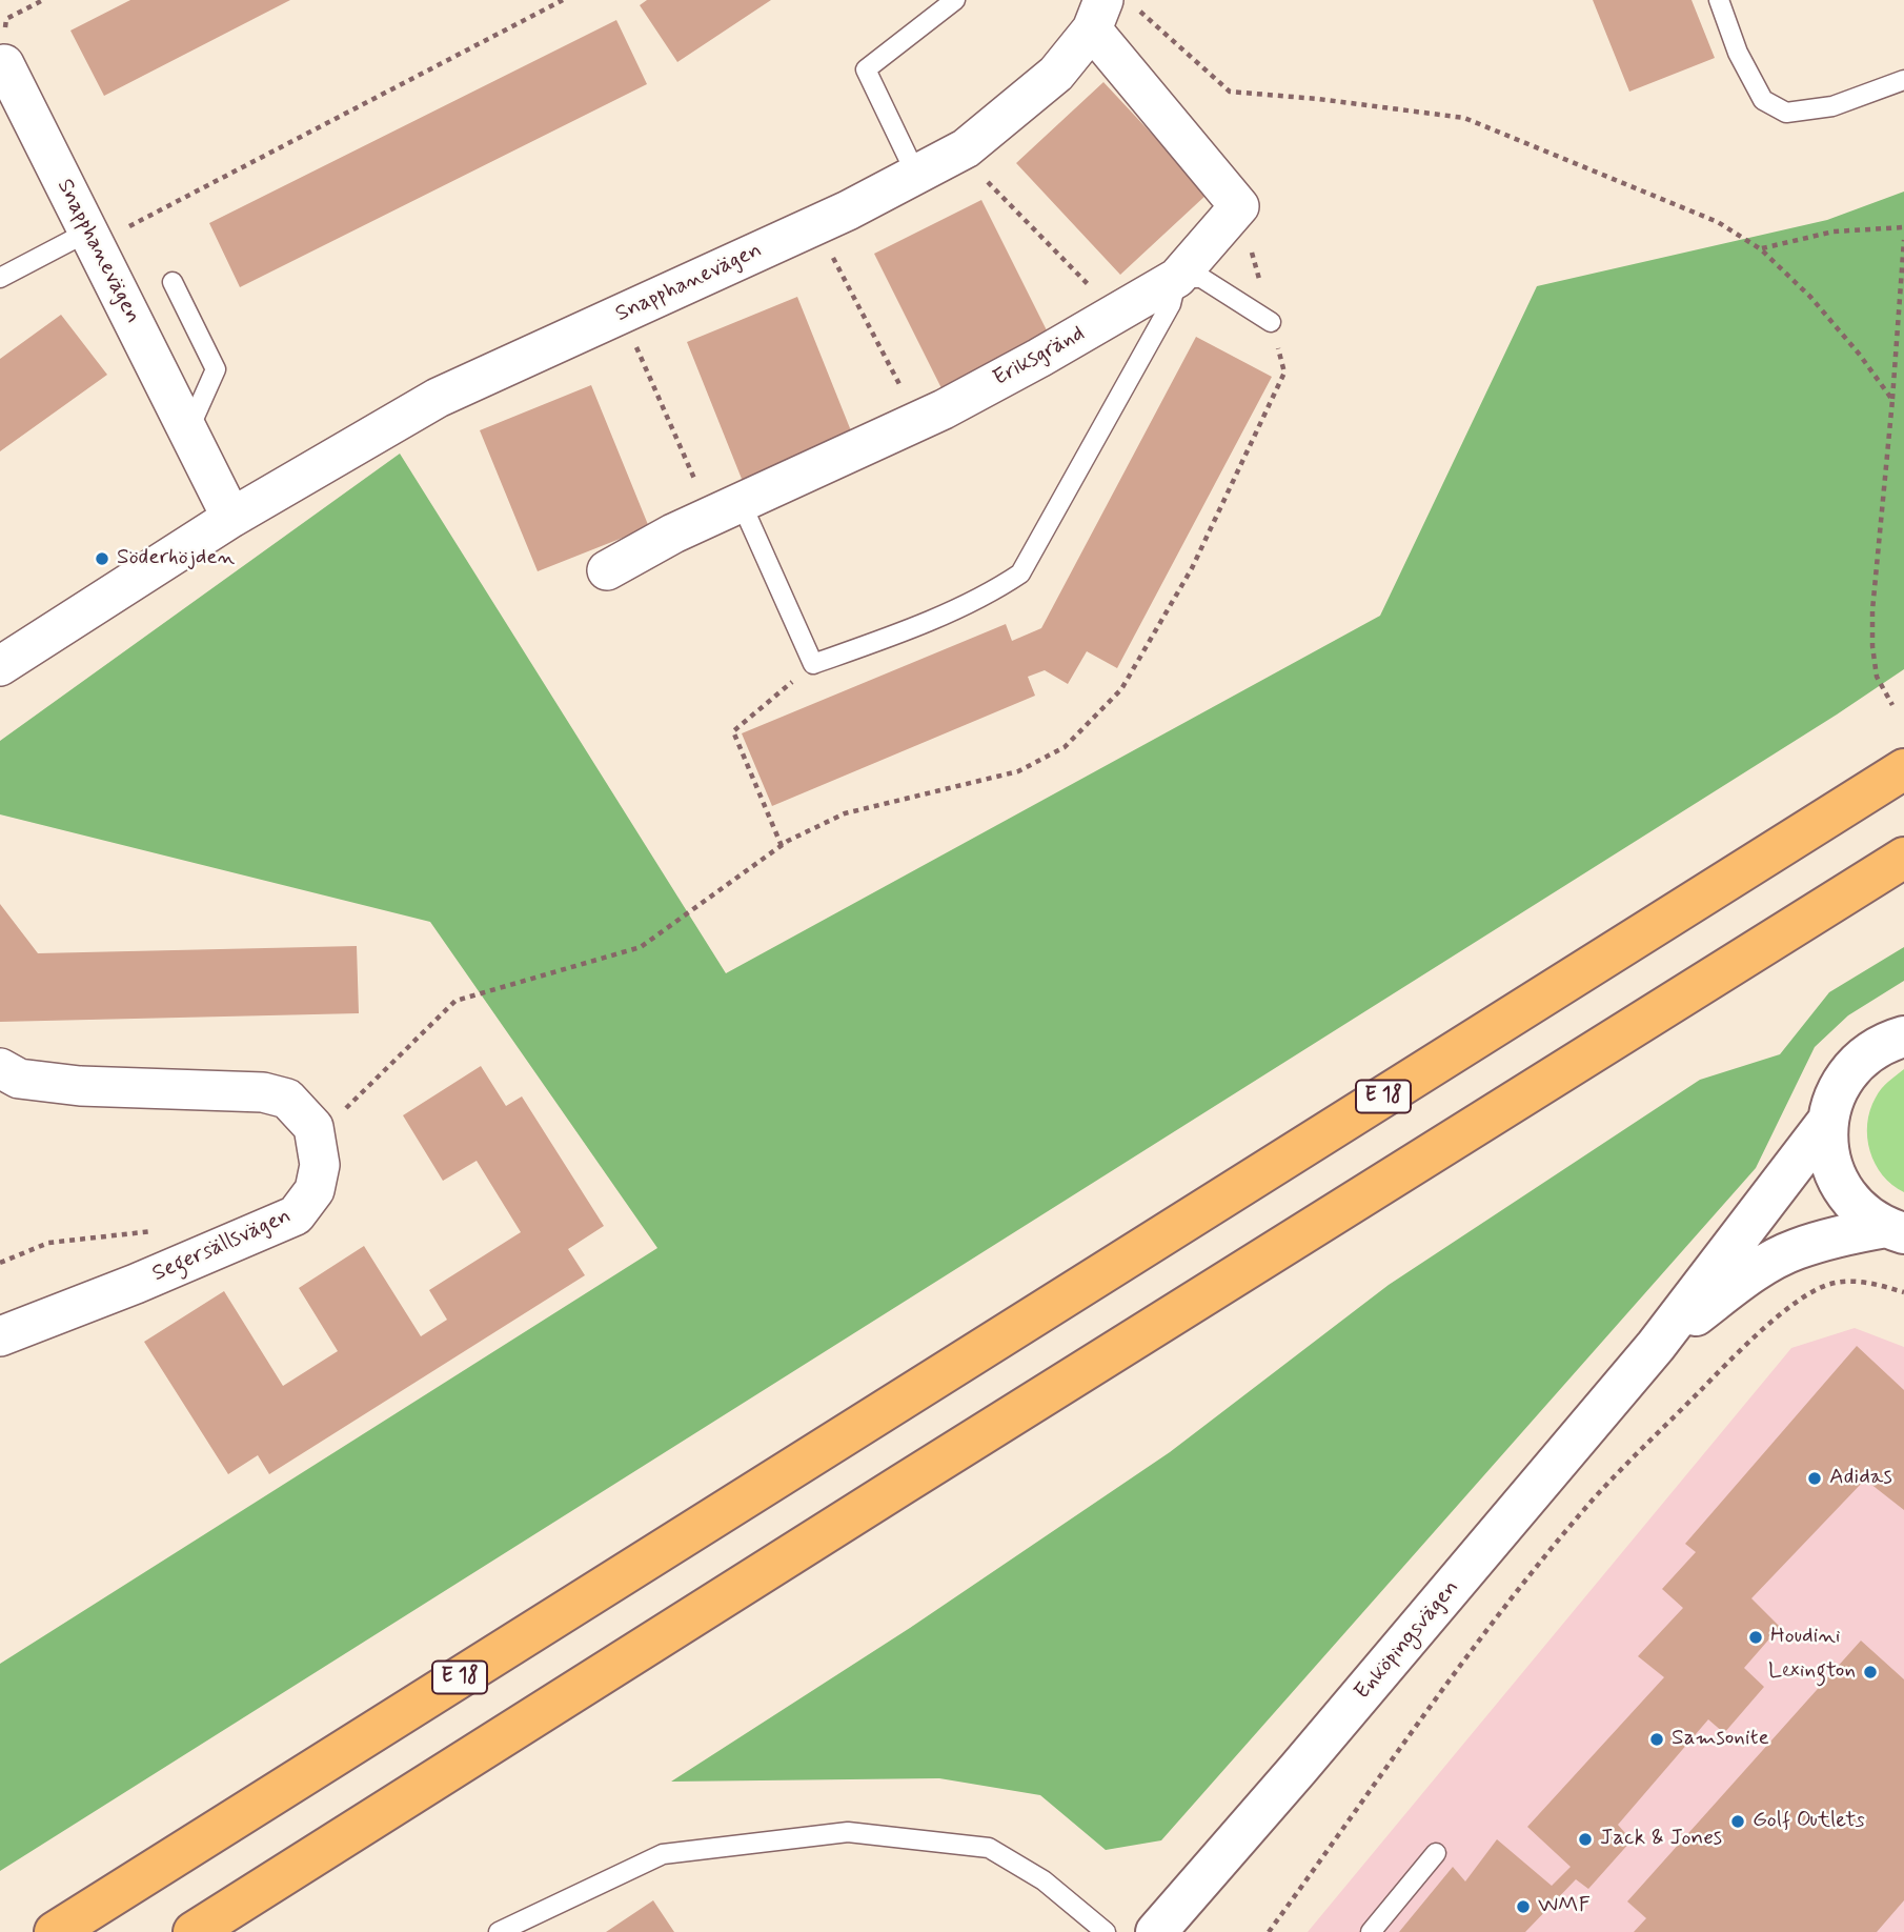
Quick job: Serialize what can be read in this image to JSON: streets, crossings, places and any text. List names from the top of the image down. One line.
{"streets":{"highway":["E 18"],"street":["Snapphanevägen","Eriksgränd","Segersällsvägen","Enköpingsvägen"]},"places":["Söderhöjden","Adidas","Houdini","Lexington","Samsonite","Golf Outlets","Jack & Jones","WMF"]}
